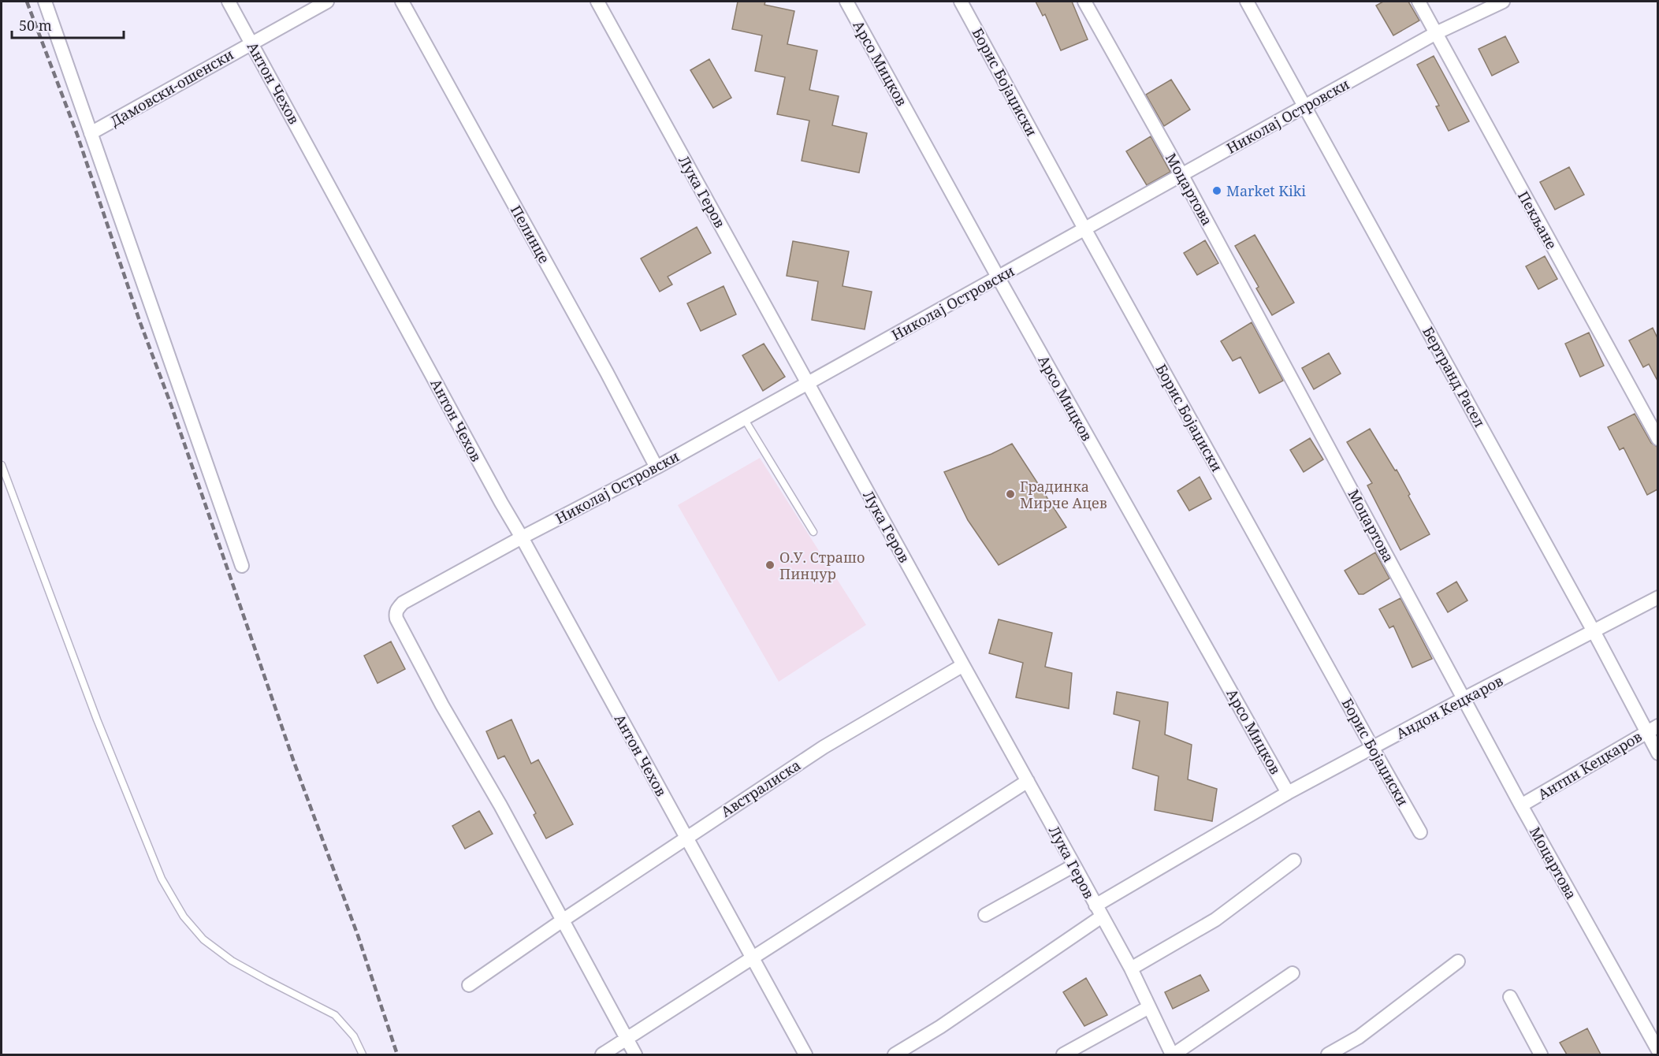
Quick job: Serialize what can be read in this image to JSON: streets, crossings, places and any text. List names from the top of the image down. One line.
{"streets":{"street":["Арсо Мицков","Борис Бојаџиски","Антон Чехов","Дамовски-ошенски","Николај Островски","Моцартова","Лука Геров","Пекљане","Пелинце","Бертранд Расел","Андон Кецкаров","Антпн Кецкаров","Австралиска"]},"crossings":[["Арсо Мицков","Николај Островски"],["Арсо Мицков","Андон Кецкаров"],["Борис Бојаџиски","Николај Островски"],["Борис Бојаџиски","Андон Кецкаров"],["Антон Чехов","Дамовски-ошенски"],["Антон Чехов","Николај Островски"],["Антон Чехов","Австралиска"],["Николај Островски","Моцартова"],["Николај Островски","Лука Геров"],["Николај Островски","Пекљане"],["Николај Островски","Пелинце"],["Николај Островски","Бертранд Расел"],["Николај Островски","Австралиска"],["Моцартова","Андон Кецкаров"],["Моцартова","Антпн Кецкаров"],["Лука Геров","Андон Кецкаров"],["Лука Геров","Австралиска"],["Бертранд Расел","Андон Кецкаров"],["Бертранд Расел","Антпн Кецкаров"]],"places":["Market Kiki","Градинка Мирче Ацев","О.У. Страшо Пинџур"],"scale_bar":"50 m"}
